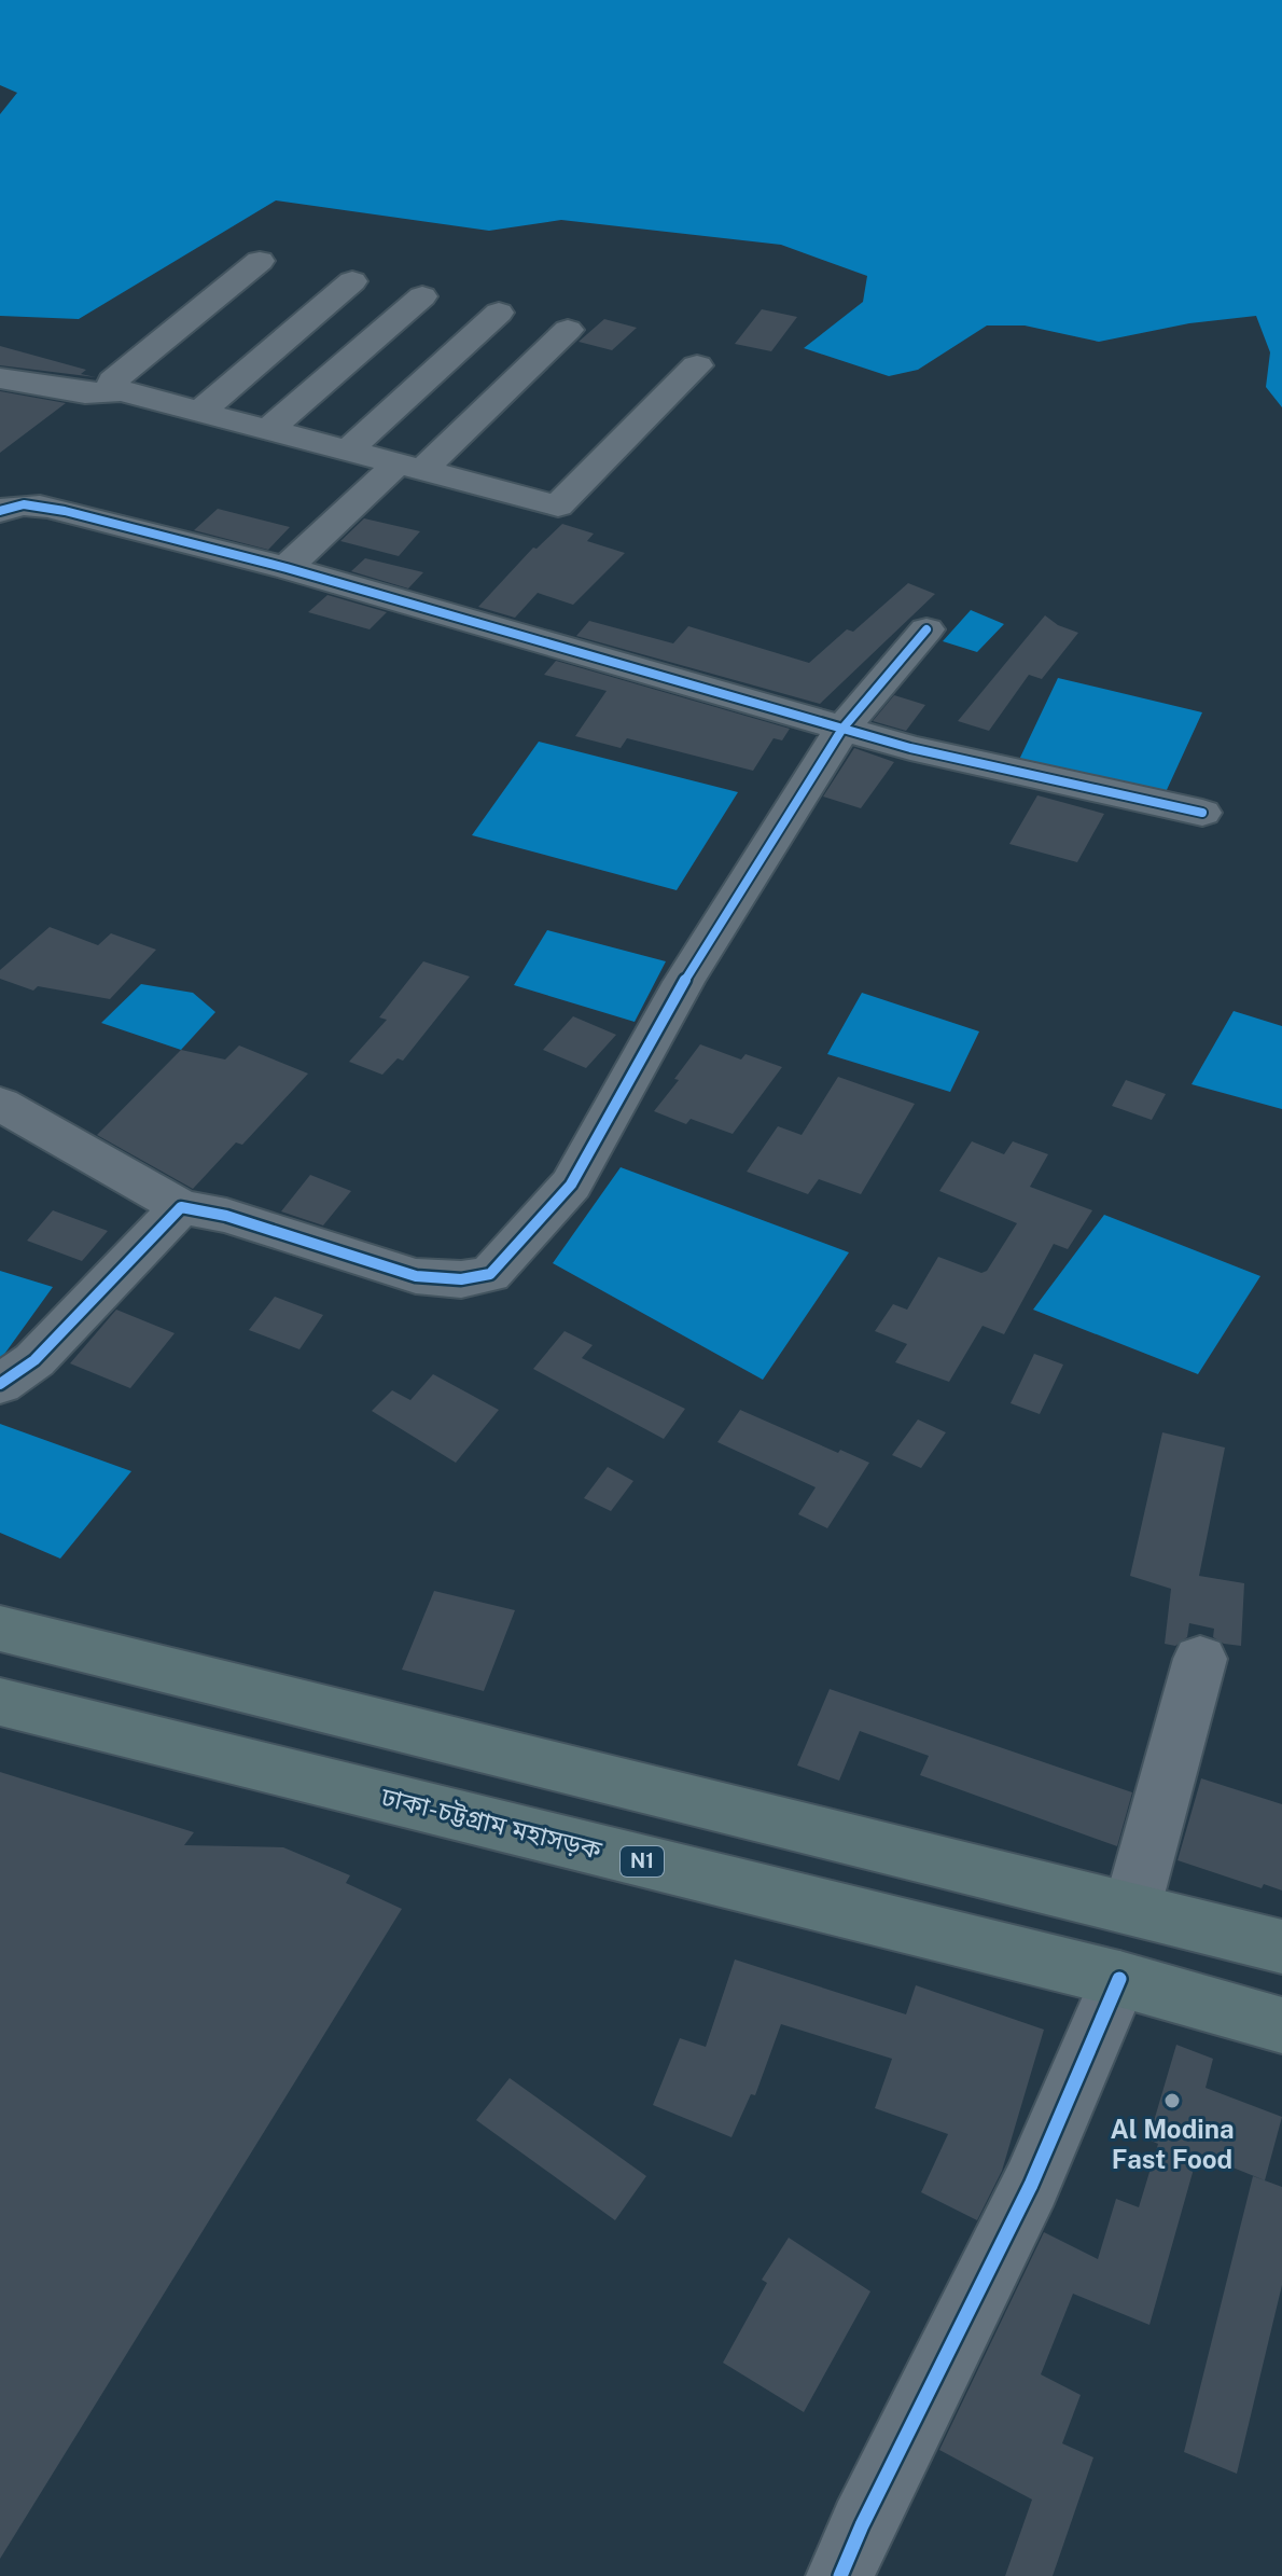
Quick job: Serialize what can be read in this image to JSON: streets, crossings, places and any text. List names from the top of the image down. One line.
{"streets":{"highway":["ঢাকা-চট্টগ্রাম মহাসড়ক","N1"]},"places":["Al Modina Fast Food"]}
